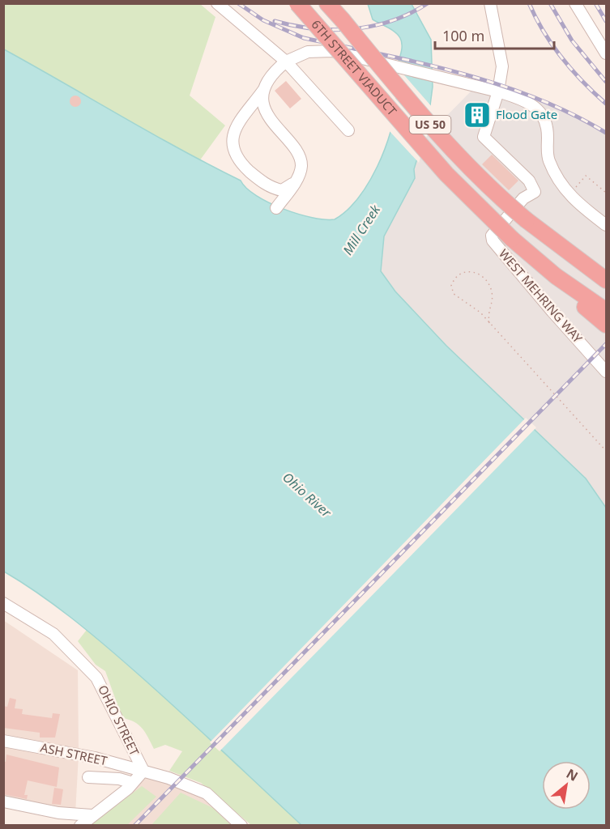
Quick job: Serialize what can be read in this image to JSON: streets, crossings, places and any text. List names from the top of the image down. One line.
{"streets":{"highway":["6TH STREET VIADUCT","US 50"],"street":["WEST MEHRING WAY","OHIO STREET","ASH STREET"]},"crossings":[["6TH STREET VIADUCT","US 50"],["OHIO STREET","ASH STREET"]],"water":["Mill Creek","Ohio River"],"places":{"building":["Flood Gate"]},"scale_bar":"100 m","north":"top right"}
